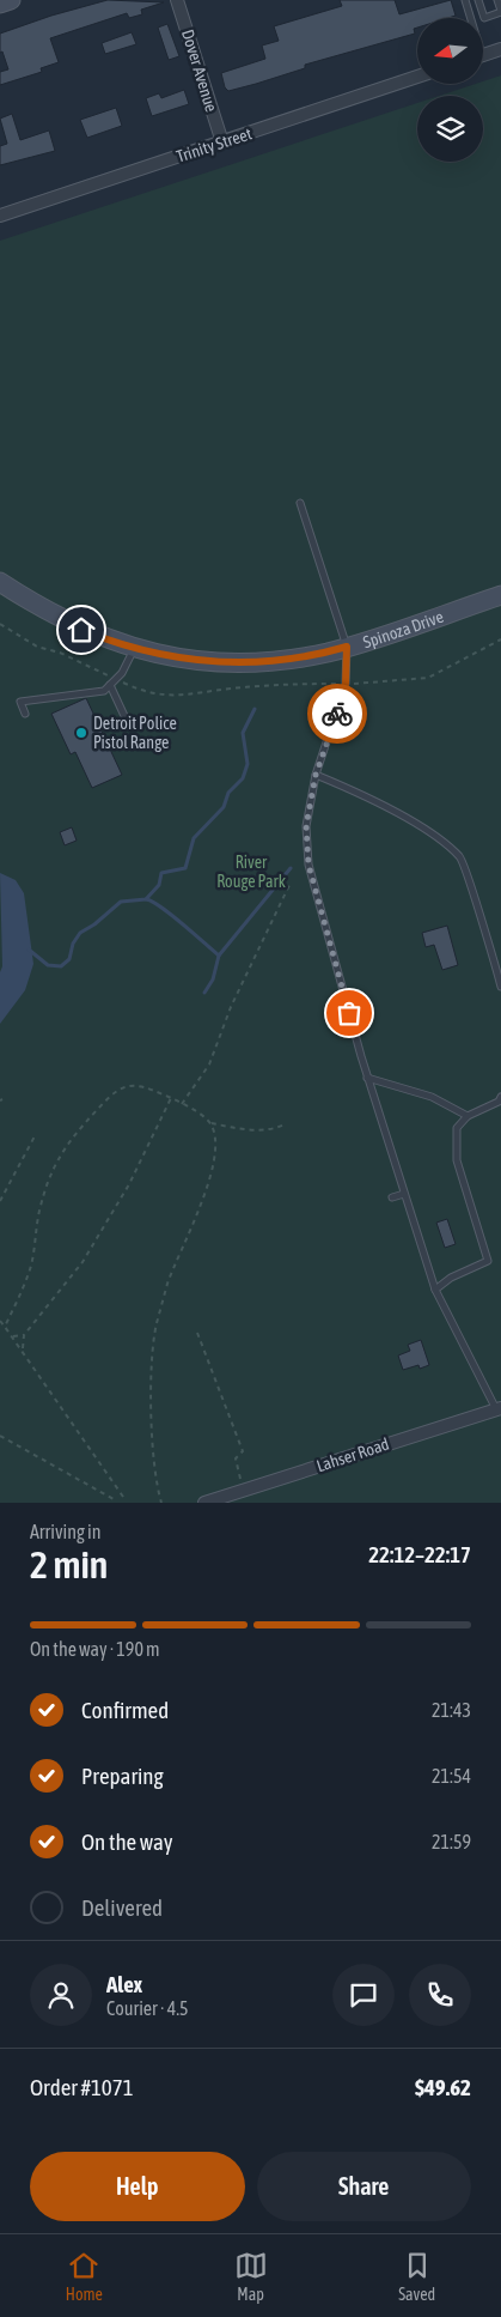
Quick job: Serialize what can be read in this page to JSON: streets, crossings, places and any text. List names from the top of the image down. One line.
{"streets":{"street":["Dover Avenue","Trinity Street","Spinoza Drive","Lahser Road"]},"crossings":[["Dover Avenue","Trinity Street"]],"parks":["River Rouge Park"],"places":["Detroit Police Pistol Range"],"north":"left","page":{"heading":["2 min","Arriving in","22:12–22:17"],"panel":["Alex","Courier · 4.5","Order #1071","$49.62"],"bar":"On the way · 190 m","list":[["Confirmed","21:43"],["Preparing","21:54"],["On the way","21:59"],"Delivered"],"buttons":["Help","Share"],"tabs":["Home","Map","Saved"]}}
